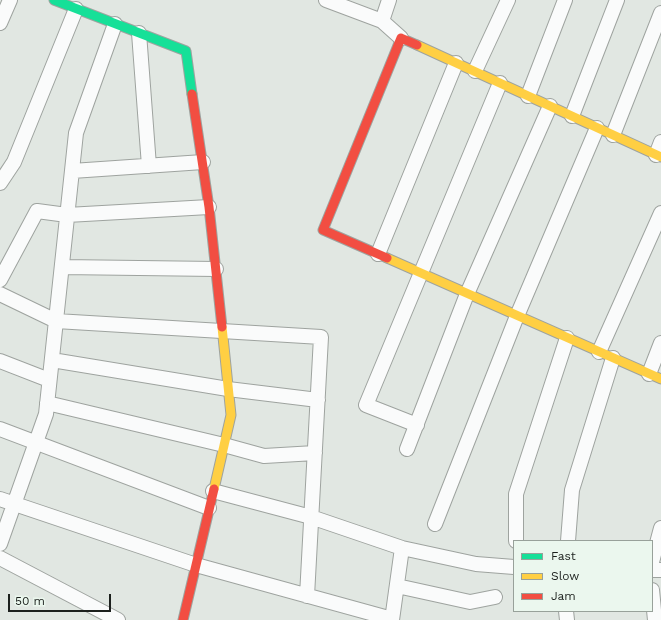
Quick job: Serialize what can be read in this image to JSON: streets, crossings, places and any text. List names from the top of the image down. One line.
{"legend":["Fast","Slow","Jam"],"scale_bar":"50 m"}
